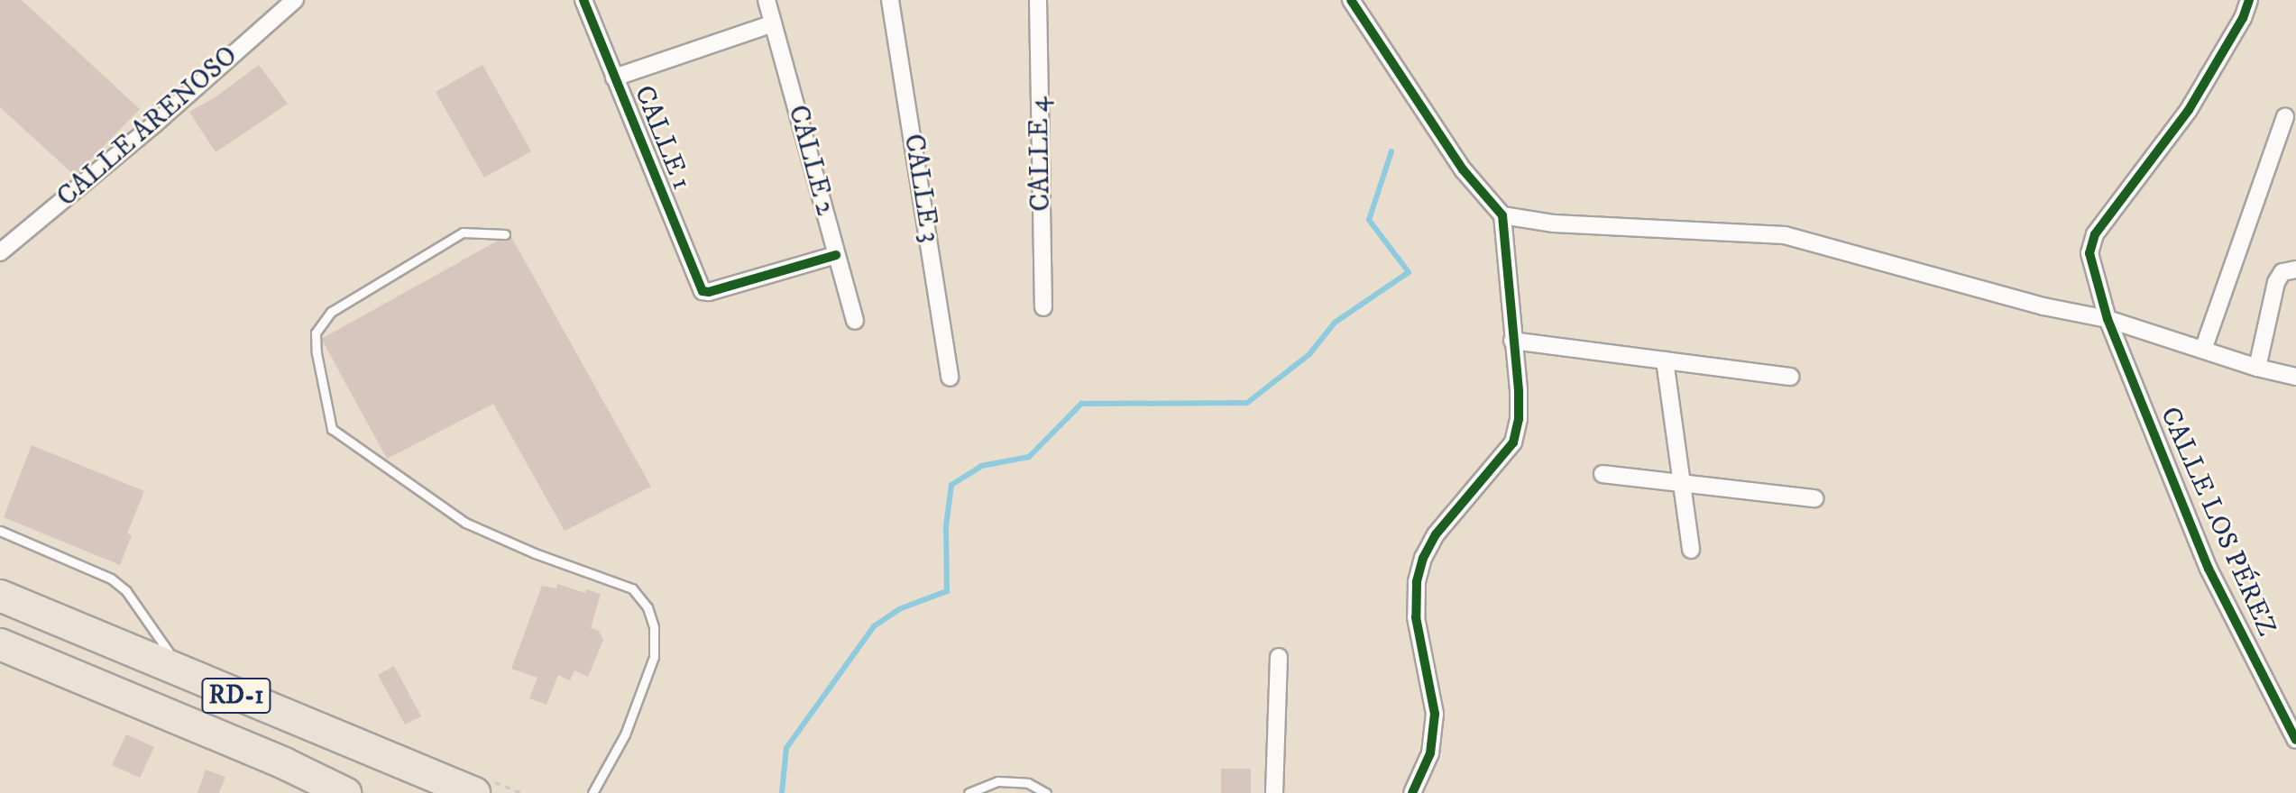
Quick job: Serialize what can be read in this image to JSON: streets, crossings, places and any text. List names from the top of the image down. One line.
{"streets":{"highway":["RD-1"],"street":["CALLE ARENOSO","CALLE 1","CALLE 4","CALLE 2","CALLE 3","CALLE LOS PÉREZ"]},"crossings":[["CALLE 1","CALLE 2"]]}
